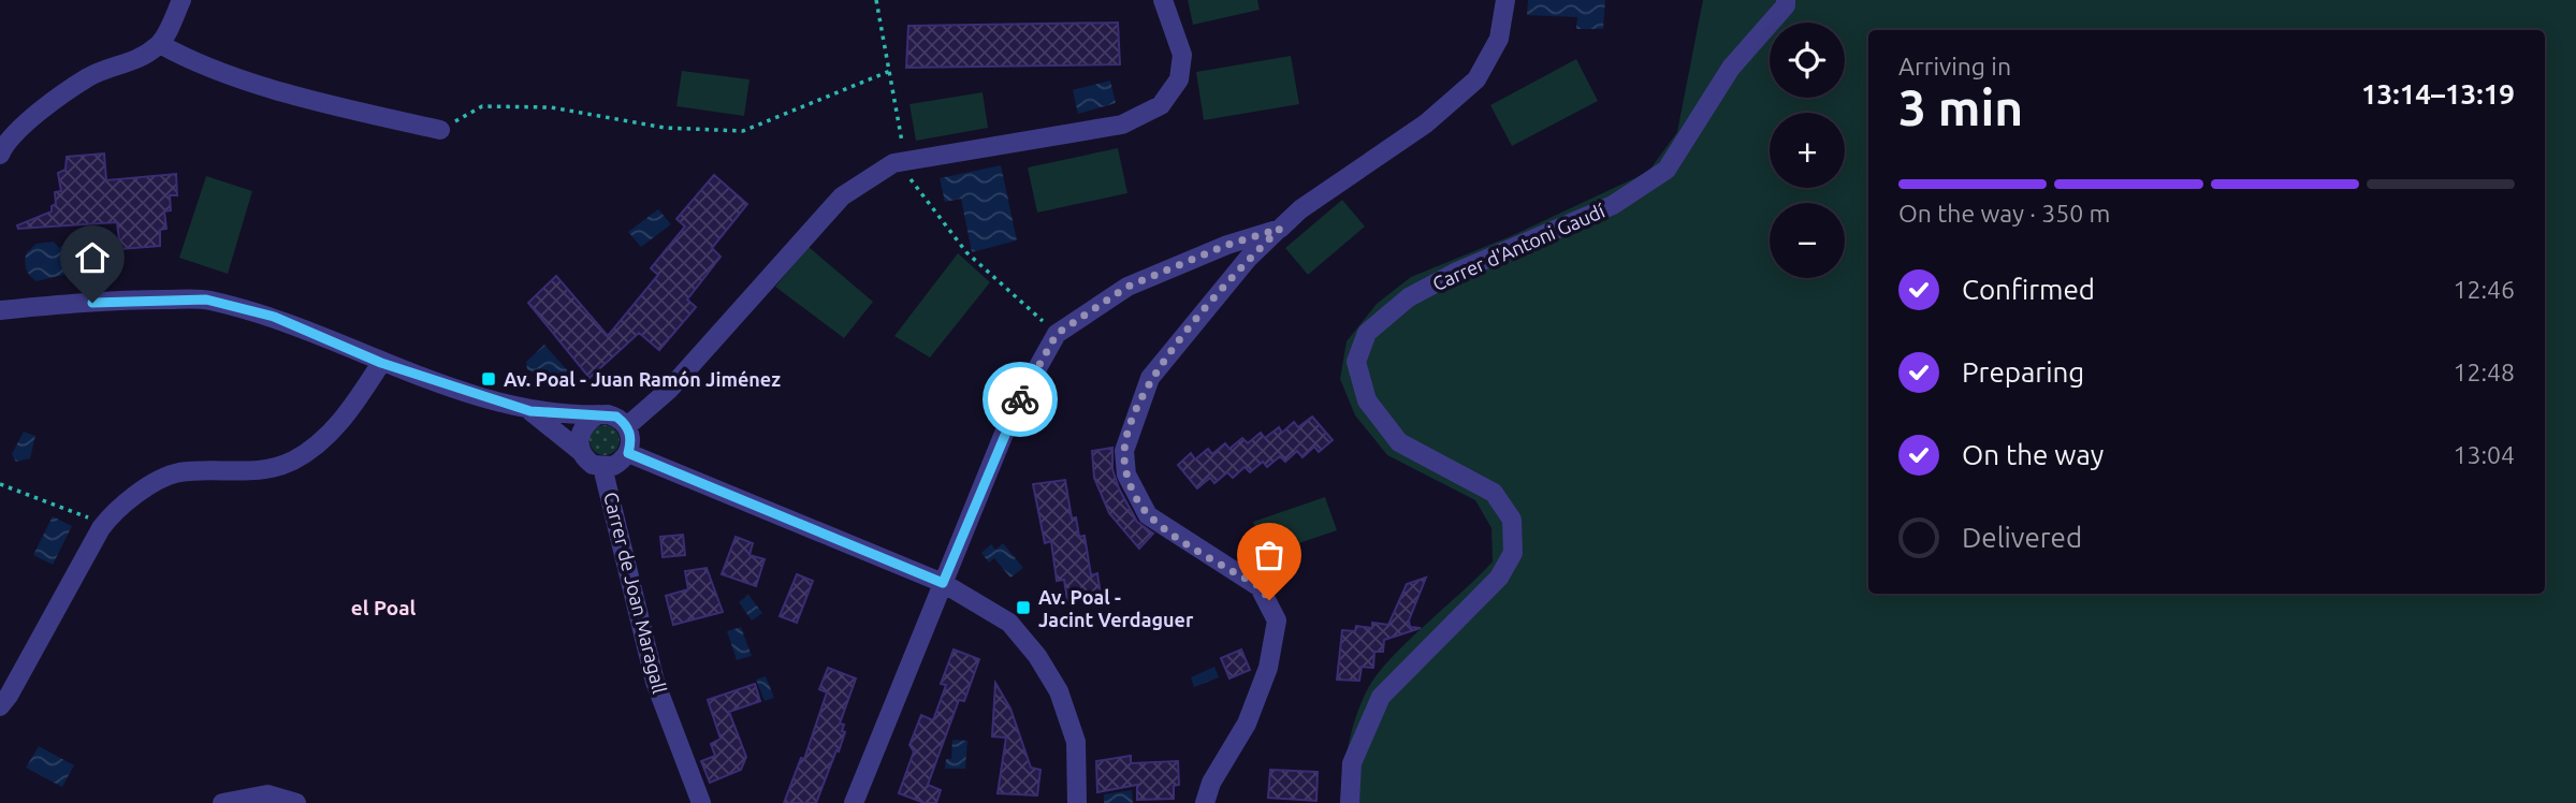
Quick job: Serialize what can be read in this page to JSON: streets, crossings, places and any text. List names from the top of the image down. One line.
{"streets":{"street":["Carrer d'Antoni Gaudí","Carrer de Joan Maragall"]},"districts":["el Poal"],"places":{"transit":["Av. Poal - Juan Ramón Jiménez","Av. Poal - Jacint Verdaguer"]},"page":{"map_buttons":["+","−"],"heading":["3 min","Arriving in","13:14–13:19"],"bar":"On the way · 350 m","list":[["Confirmed","12:46"],["Preparing","12:48"],["On the way","13:04"],"Delivered"]}}
